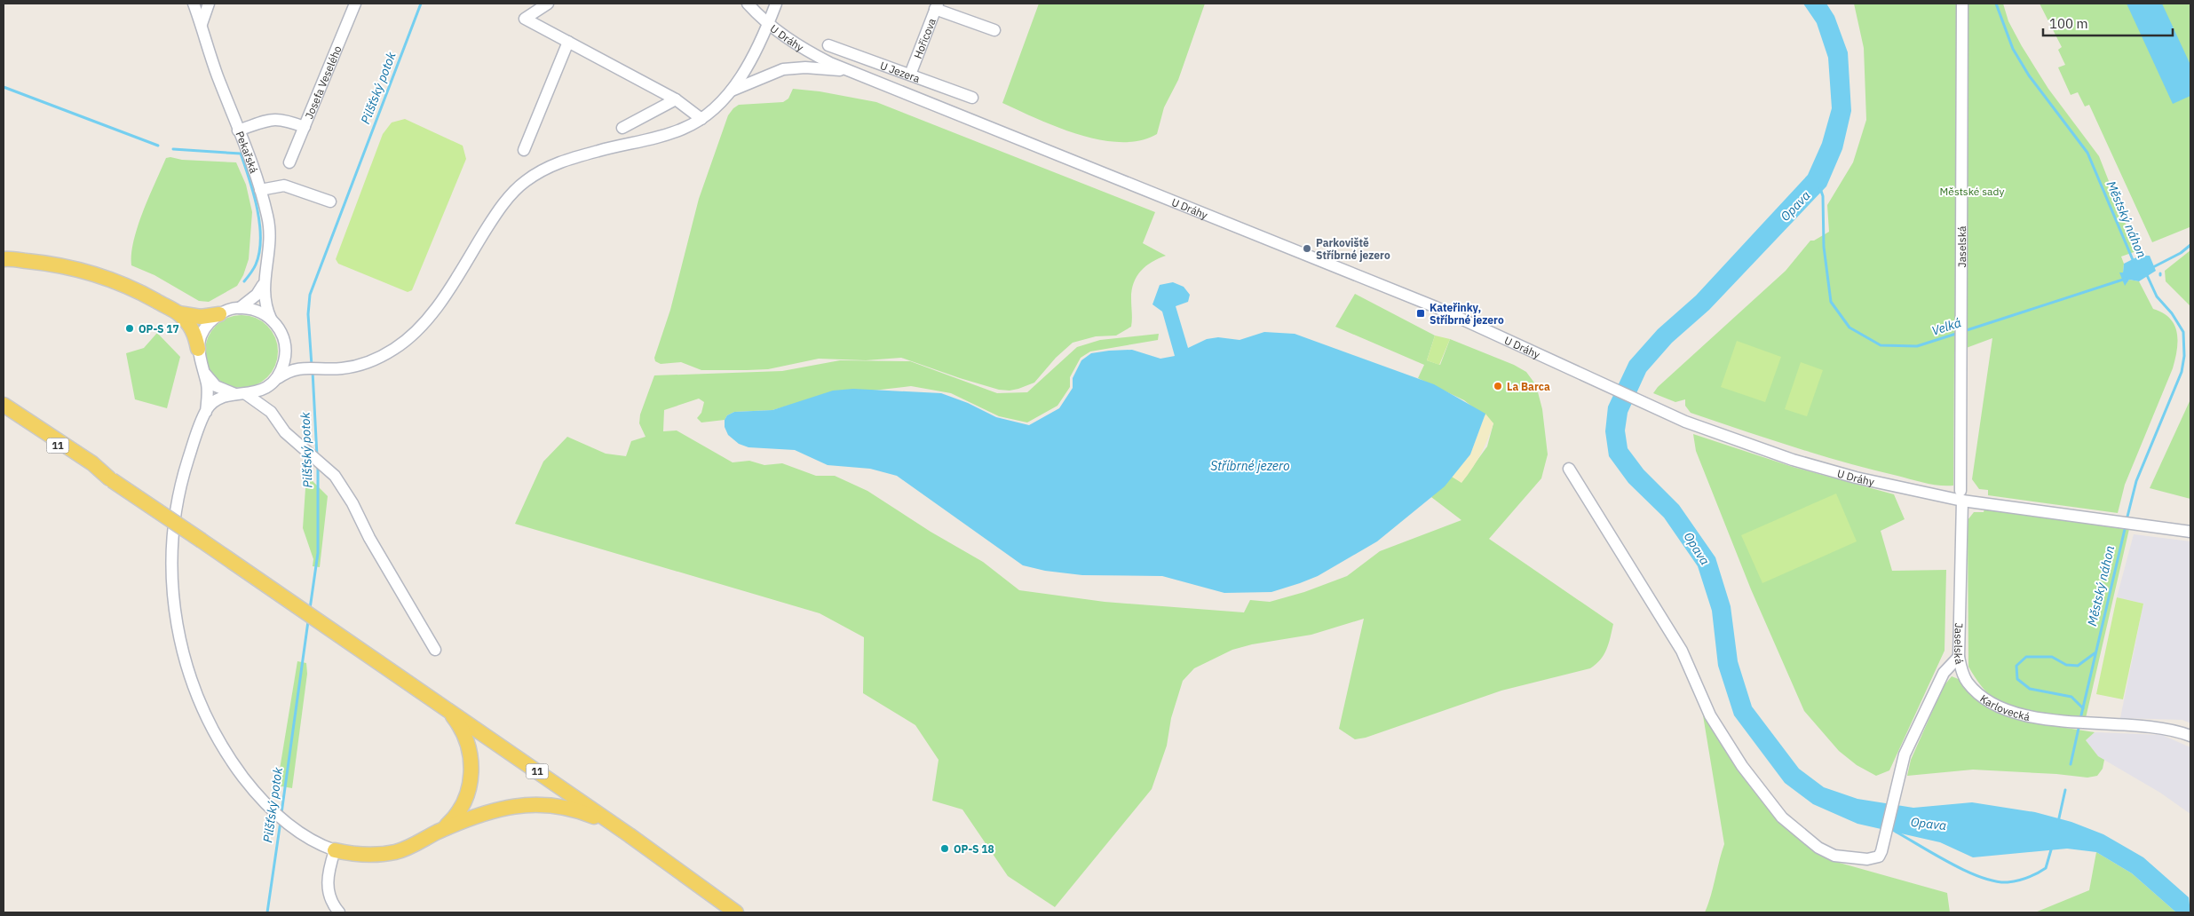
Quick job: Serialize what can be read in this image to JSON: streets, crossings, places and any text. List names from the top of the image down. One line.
{"streets":{"main road":["11"],"street":["U Dráhy","Hořicova","U Jezera","Josefa Veselého","Pekařská","Jaselská","Karlovecká"]},"crossings":[["U Dráhy","Jaselská"],["Hořicova","U Jezera"],["Jaselská","Karlovecká"]],"water":["Pilšťský potok","Opava","Městský náhon","Velká","Stříbrné jezero"],"parks":["Městské sady"],"places":{"other":["Parkoviště Stříbrné jezero","OP-S 17","La Barca","OP-S 18"],"transit":["Kateřinky, Stříbrné jezero"]},"scale_bar":"100 m"}
